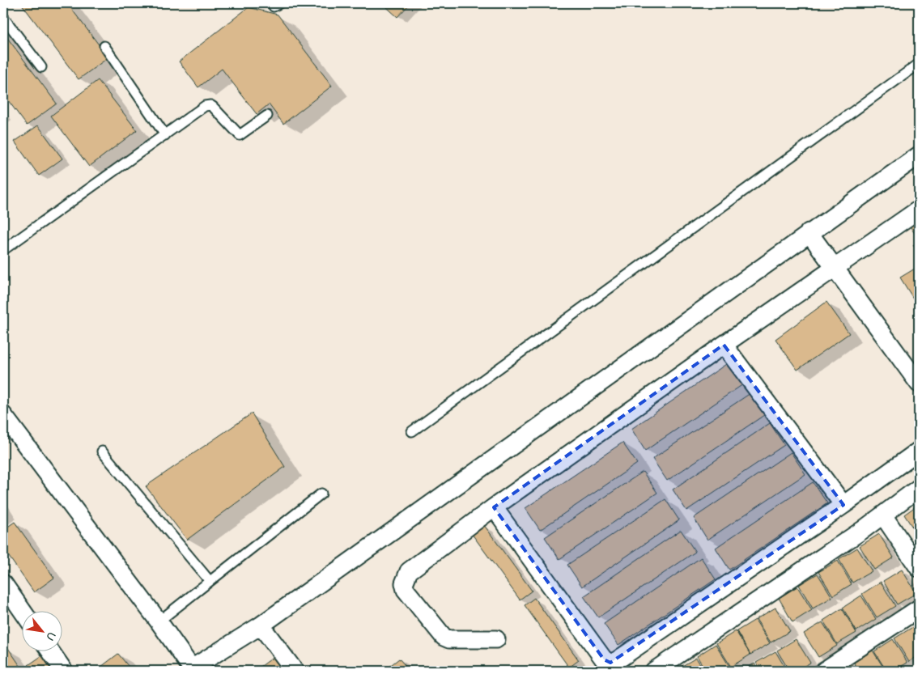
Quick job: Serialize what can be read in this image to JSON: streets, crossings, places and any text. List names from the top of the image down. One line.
{"north":"bottom right"}
